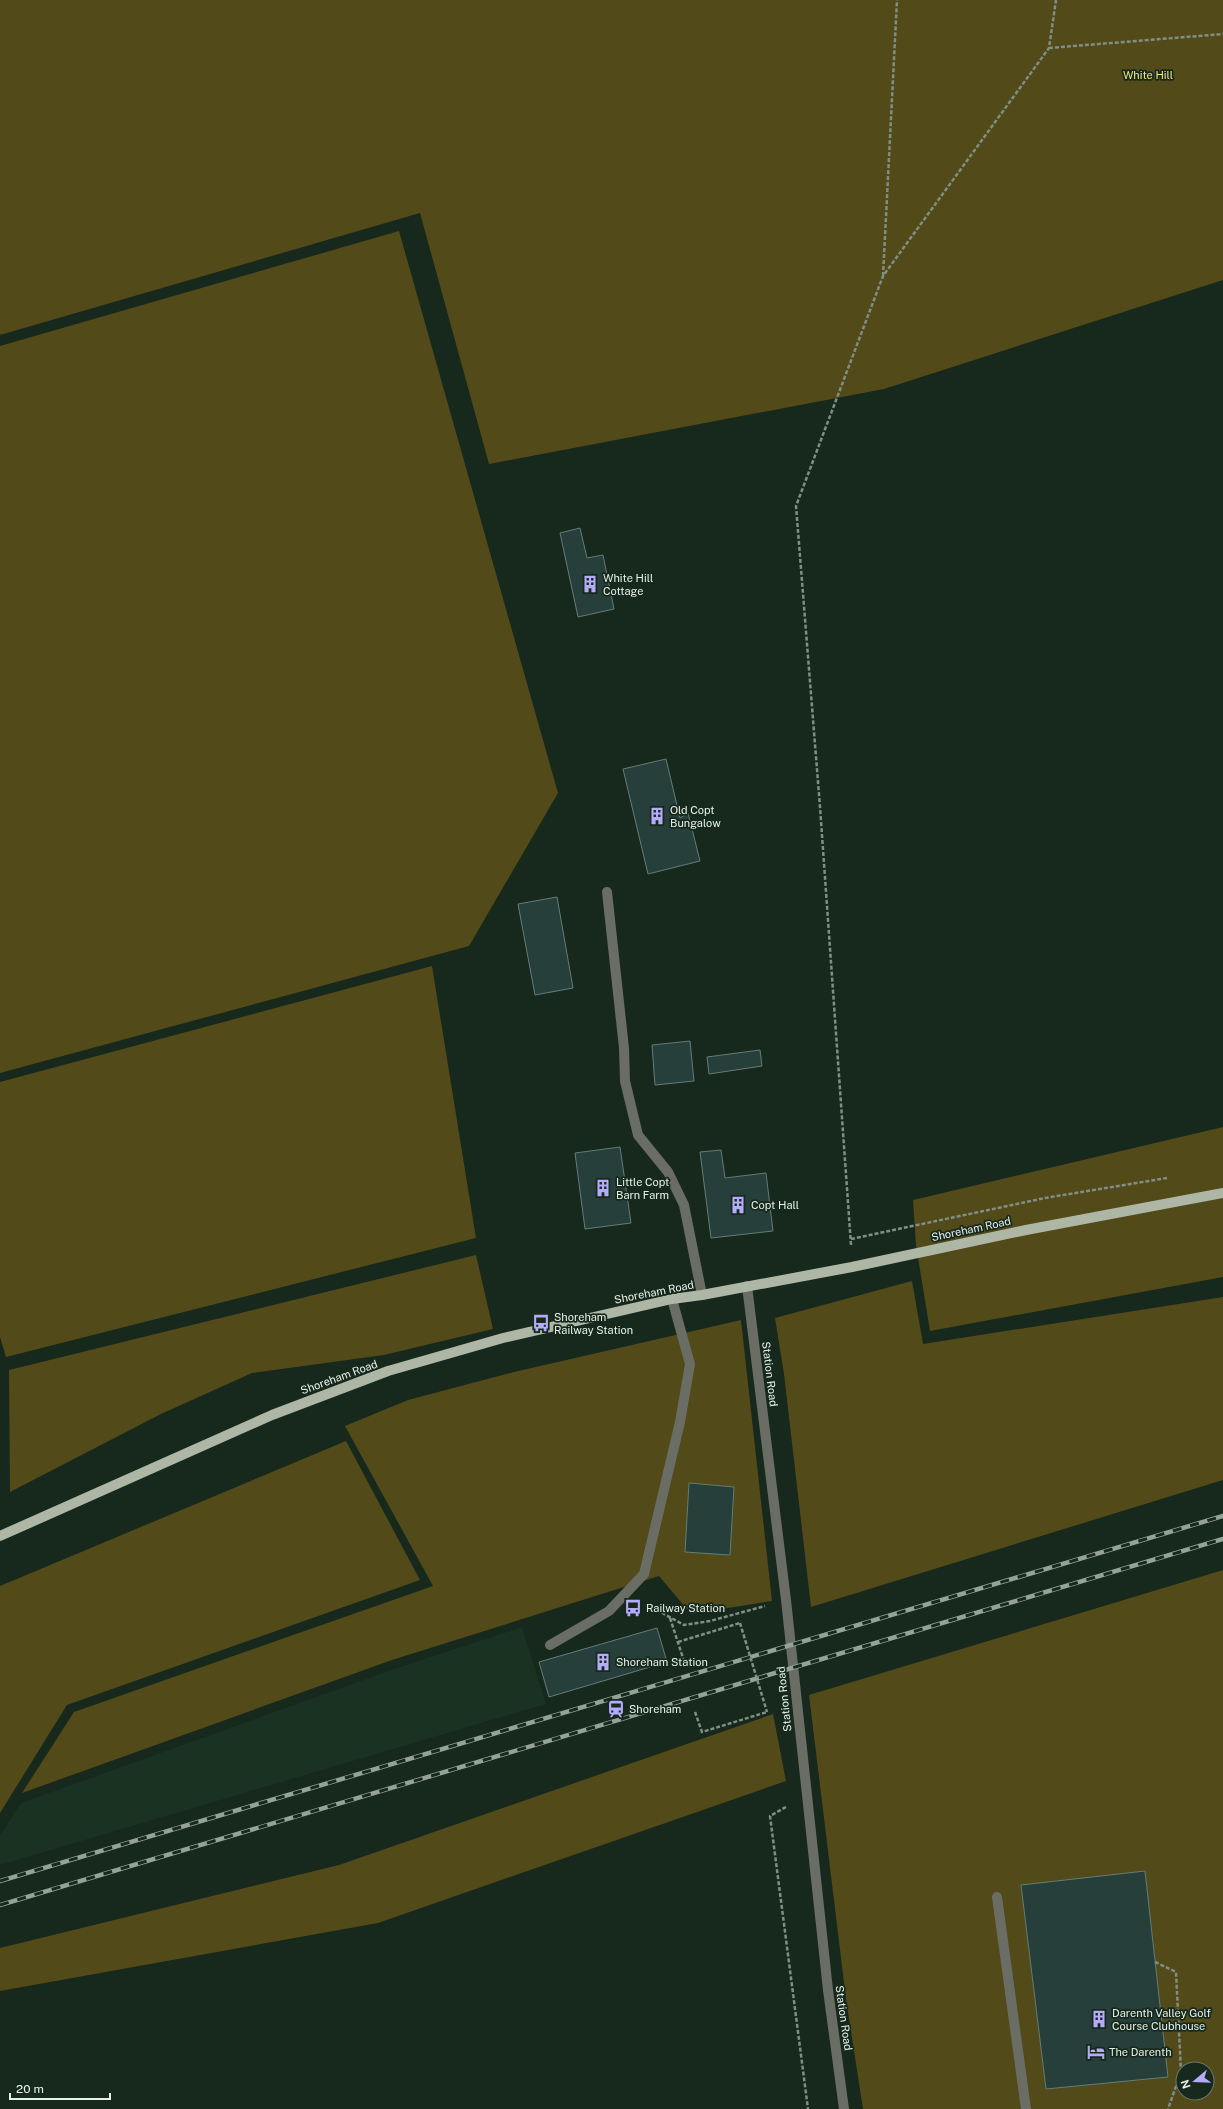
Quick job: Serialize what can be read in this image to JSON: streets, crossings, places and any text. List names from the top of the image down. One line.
{"streets":{"main road":["Shoreham Road"],"street":["Station Road"]},"crossings":[["Shoreham Road","Station Road"]],"parks":["White Hill"],"places":{"building":["White Hill Cottage","Old Copt Bungalow","Little Copt Barn Farm","Copt Hall","Shoreham Station","Darenth Valley Golf Course Clubhouse"],"bus stop":["Shoreham Railway Station","Railway Station"],"station":["Shoreham"],"hotel":["The Darenth"]},"scale_bar":"20 m","north":"left"}
